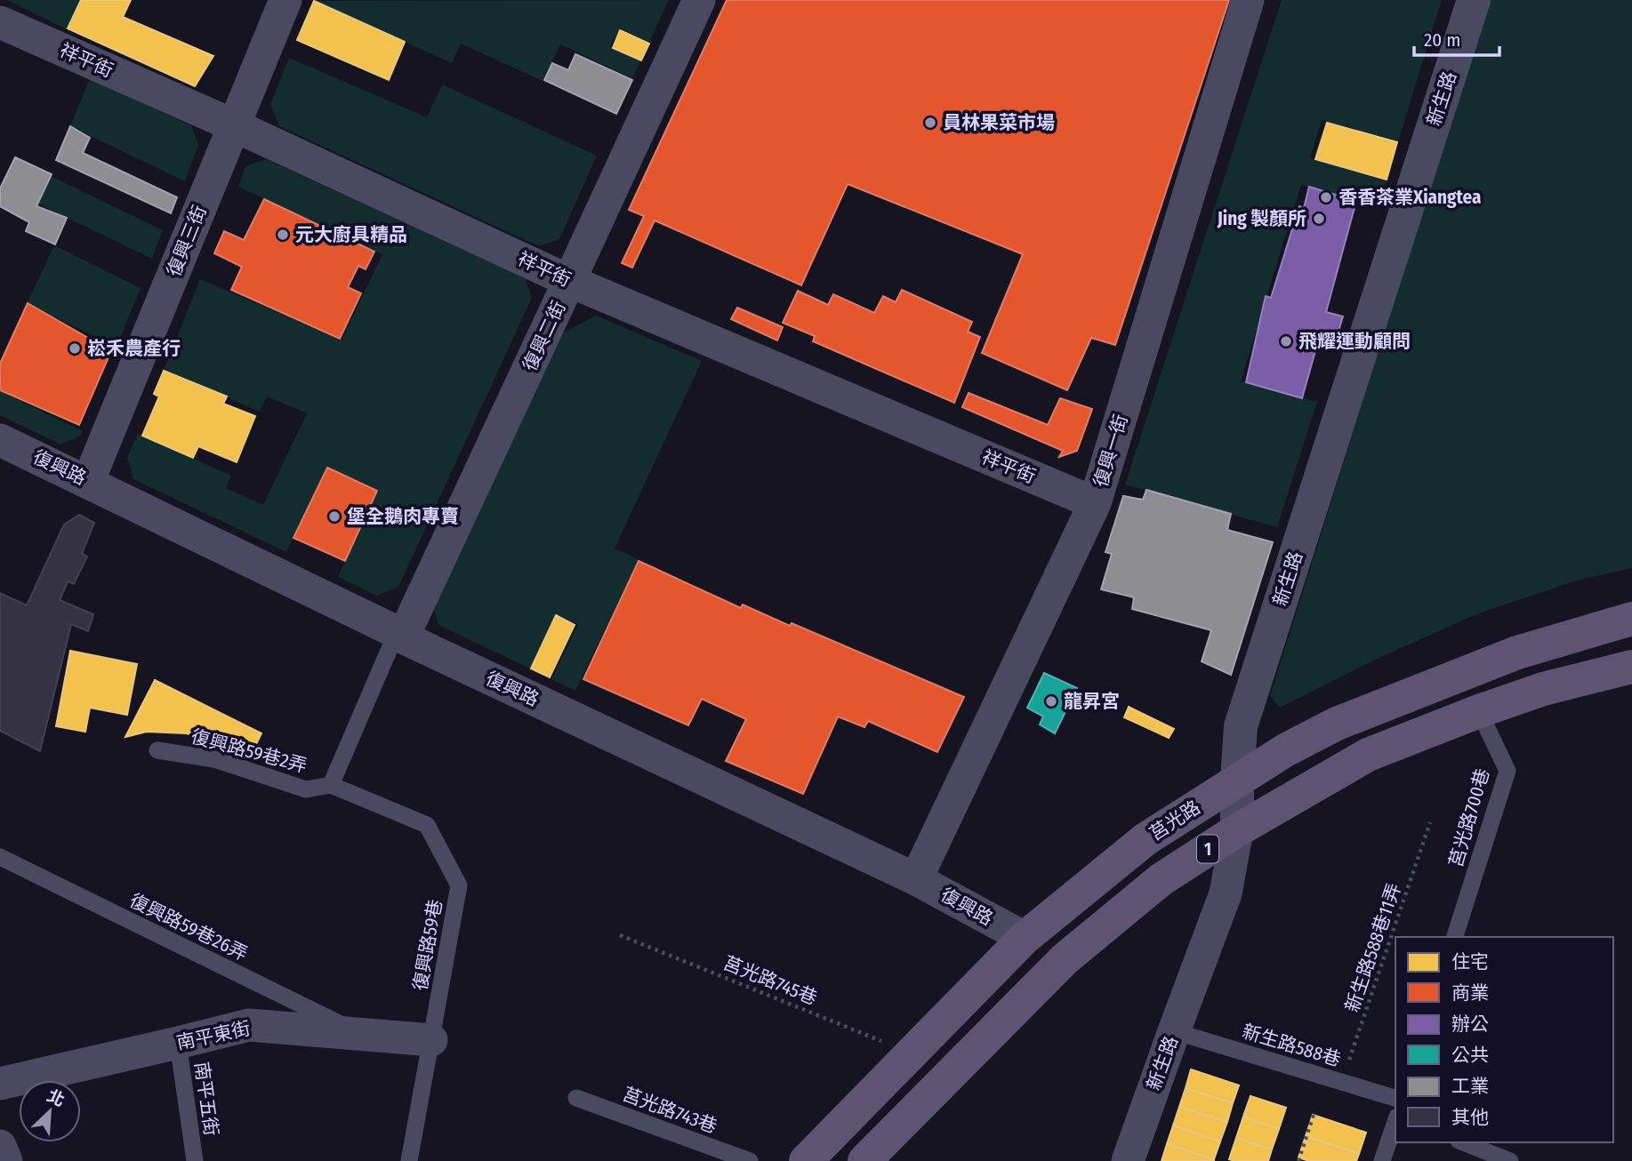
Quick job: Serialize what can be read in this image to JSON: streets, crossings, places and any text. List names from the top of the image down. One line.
{"streets":{"main road":["莒光路","1"],"street":["祥平街","新生路","復興三街","復興二街","復興一街","復興路","南平東街"],"lane":["復興路59巷2弄","莒光路700巷","復興路59巷26弄","復興路59巷","新生路588巷","南平五街","莒光路743巷"],"path":["新生路588巷11弄","莒光路745巷"]},"crossings":[["祥平街","復興三街"],["祥平街","復興二街"],["祥平街","復興一街"],["新生路","莒光路"],["新生路","1"],["新生路","新生路588巷"],["復興三街","復興路"],["復興二街","復興路"],["復興一街","復興路"],["復興路","莒光路"],["復興路59巷2弄","復興路59巷"],["莒光路700巷","1"],["莒光路","莒光路745巷"],["復興路59巷26弄","南平東街"],["復興路59巷","南平東街"],["新生路588巷11弄","新生路588巷"],["南平東街","南平五街"]],"places":["員林果菜市場","香香茶業Xiangtea","Jing 製顏所","元大廚具精品","飛耀運動顧問","崧禾農產行","堡全鵝肉專賣","龍昇宮"],"legend":["住宅","商業","辦公","公共","工業","其他"],"scale_bar":"20 m","north":"top right"}
